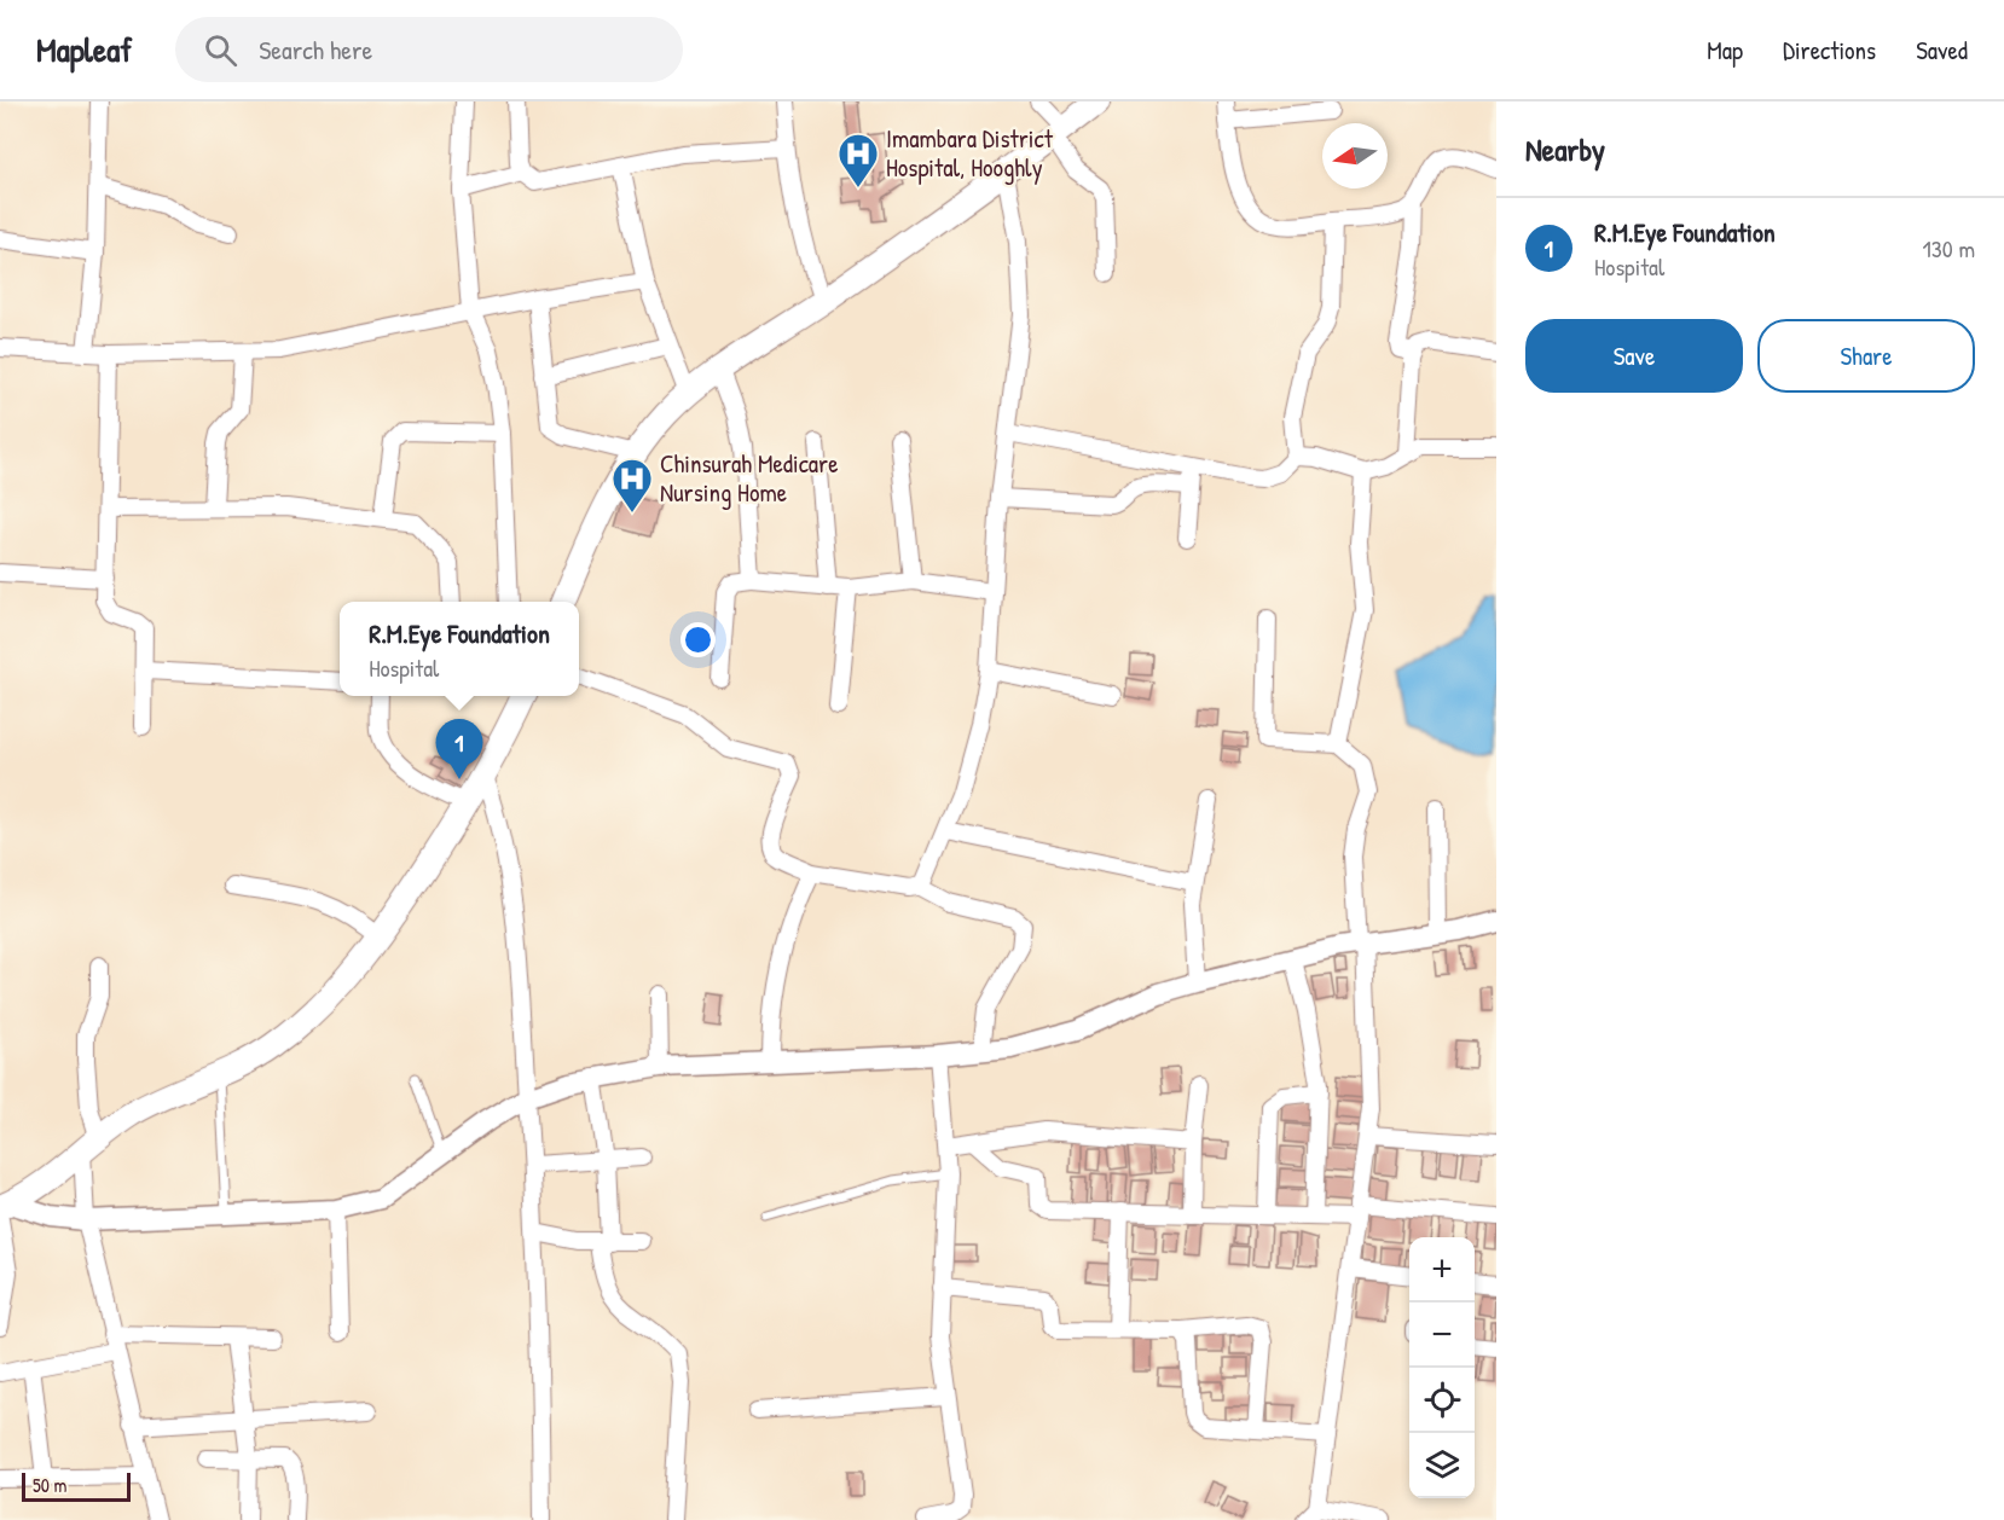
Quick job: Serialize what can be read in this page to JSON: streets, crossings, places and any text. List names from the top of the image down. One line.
{"places":{"hospital":["Imambara District Hospital, Hooghly","Chinsurah Medicare Nursing Home"]},"scale_bar":"50 m","north":"left","page":{"header":"Mapleaf","search":"Search here","nav":["Map","Directions","Saved"],"heading":"Nearby","list":[{"mark":"1","name":"R.M.Eye Foundation","note":"Hospital","value":"130 m"}],"buttons":["Save","Share"],"popup":["R.M.Eye Foundation","Hospital"],"pins":"1","map_buttons":["+","−"],"scale":"50 m"}}
